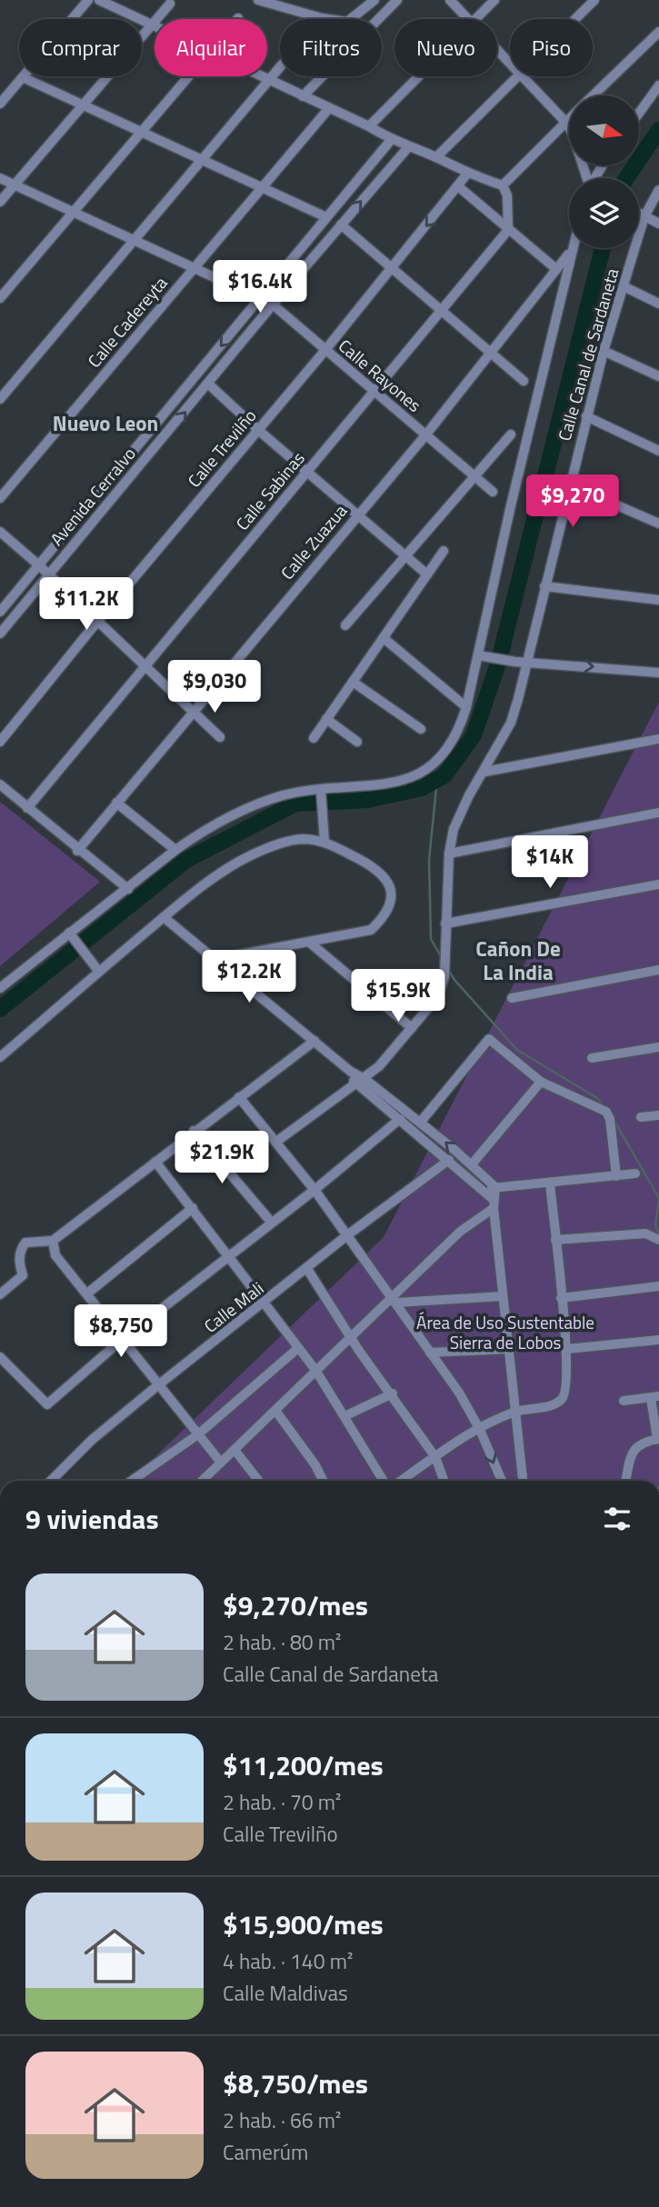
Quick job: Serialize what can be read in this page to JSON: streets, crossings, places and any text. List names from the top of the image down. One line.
{"streets":{"street":["Calle Cadereyta","Calle Canal de Sardaneta","Calle Rayones","Calle Trevilño","Calle Sabinas","Avenida Cerralvo","Calle Zuazua","Calle Mali"]},"crossings":[["Calle Cadereyta","Calle Rayones"],["Calle Rayones","Calle Trevilño"],["Calle Rayones","Calle Sabinas"],["Calle Rayones","Avenida Cerralvo"],["Calle Rayones","Calle Zuazua"]],"districts":["Nuevo Leon","Cañon De La India"],"parks":["Área de Uso Sustentable Sierra de Lobos"],"north":"right","page":{"chip":["Comprar","Alquilar","Filtros","Nuevo","Piso"],"price":["$16.4K","$9,270","$11.2K","$9,030","$14K","$12.2K","$15.9K","$21.9K","$8,750"],"heading":"9 viviendas","list":[{"name":"$9,270/mes","note":"2 hab. · 80 m² · Calle Canal de Sardaneta"},{"name":"$11,200/mes","note":"2 hab. · 70 m² · Calle Trevilño"},{"name":"$15,900/mes","note":"4 hab. · 140 m² · Calle Maldivas"},{"name":"$8,750/mes","note":"2 hab. · 66 m² · Camerúm"}]}}
